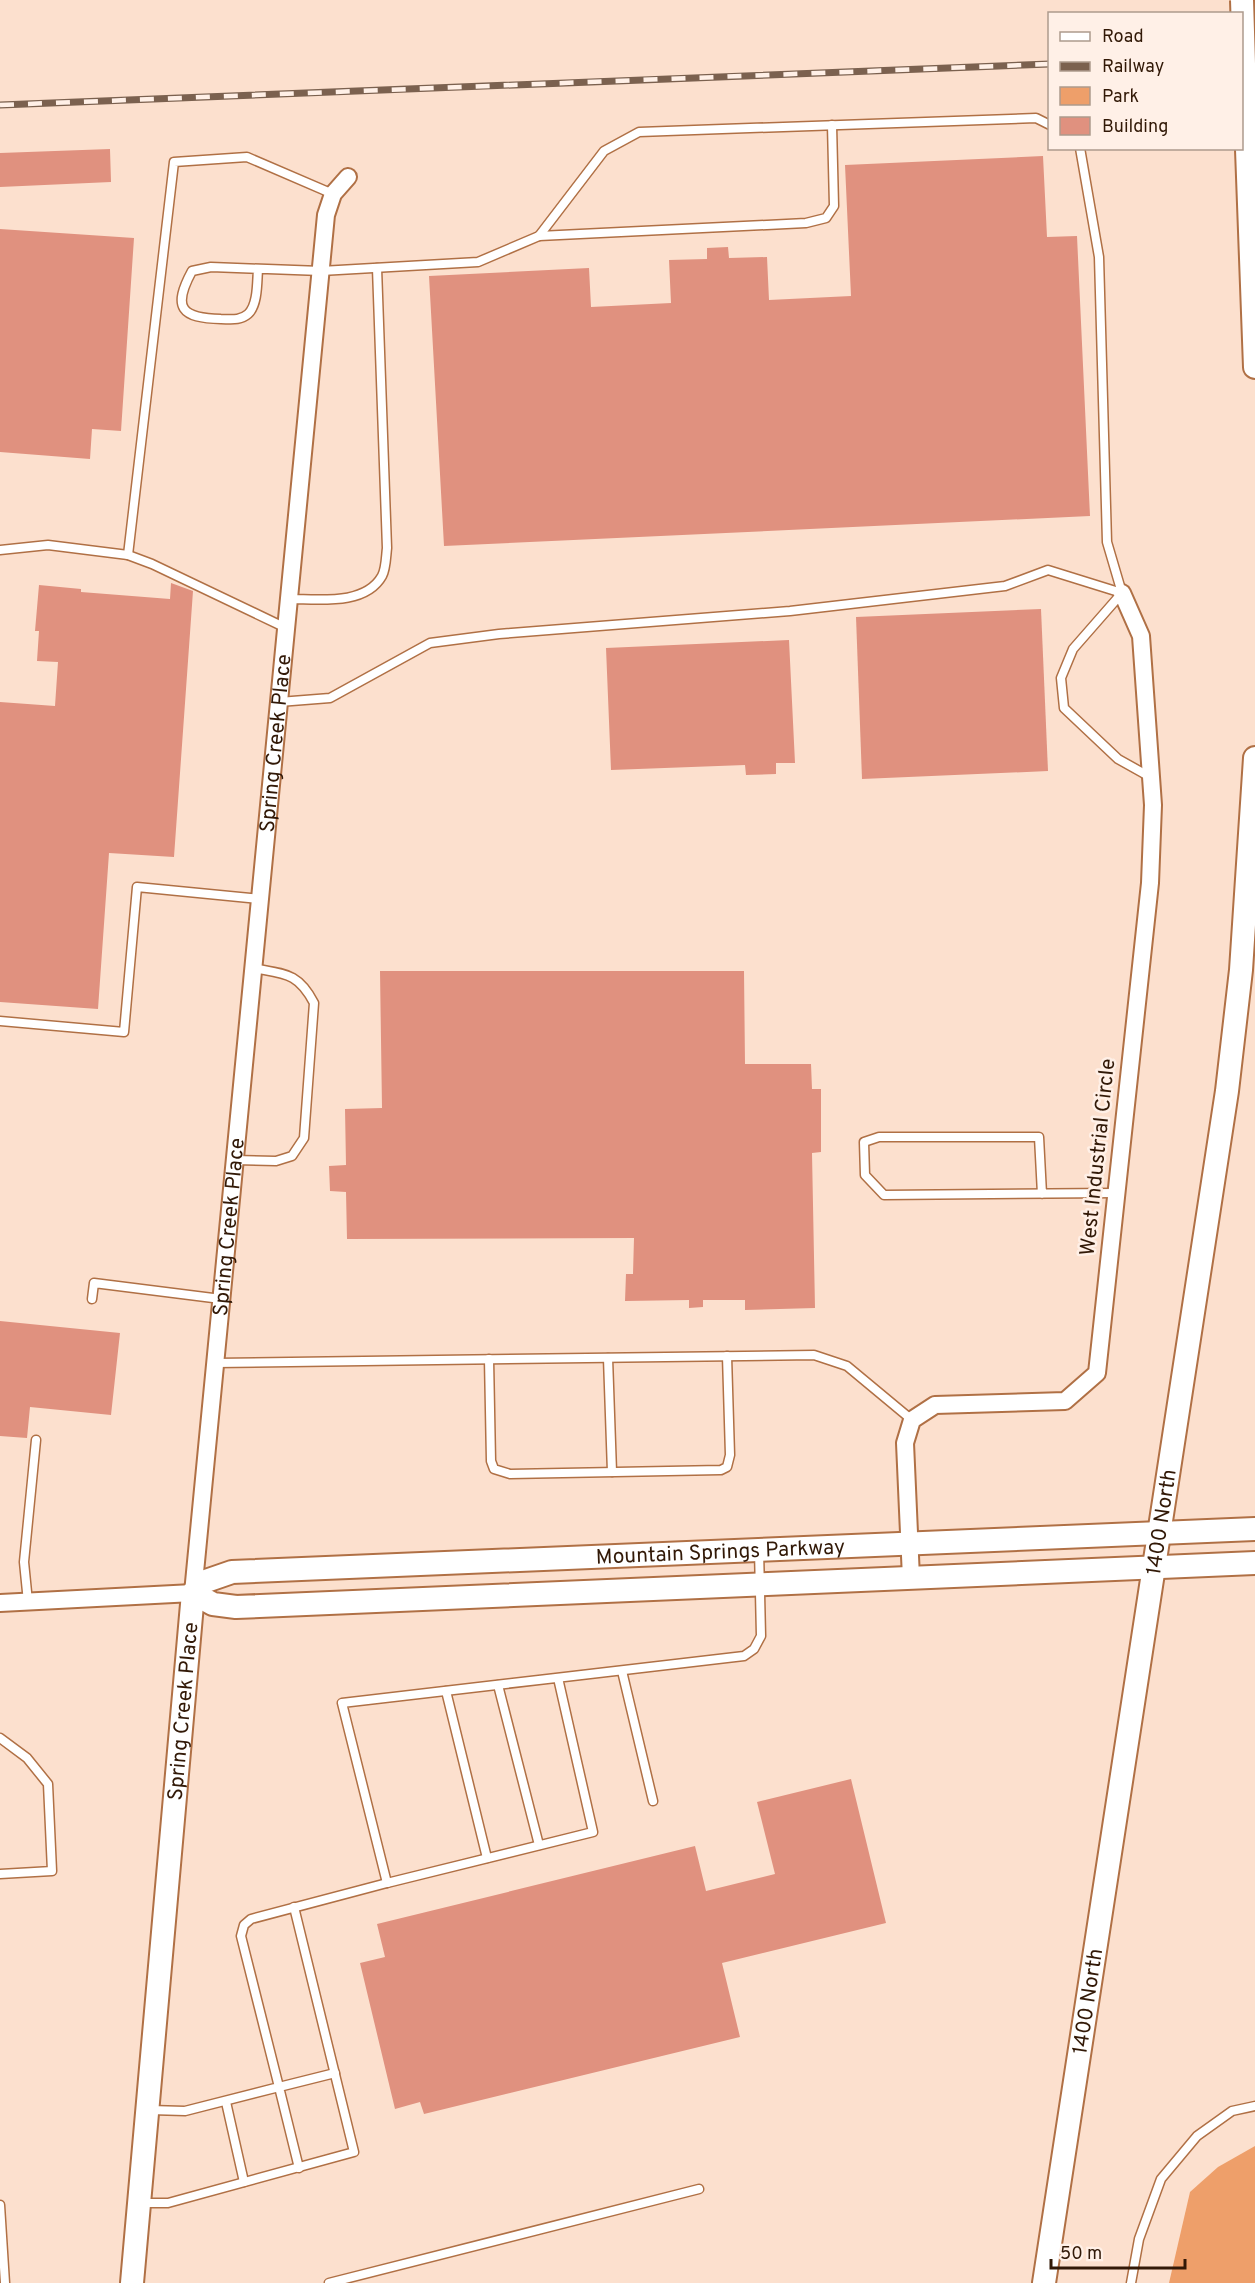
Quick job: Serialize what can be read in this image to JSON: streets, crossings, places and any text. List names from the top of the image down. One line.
{"streets":{"street":["Spring Creek Place","West Industrial Circle","1400 North","Mountain Springs Parkway"]},"crossings":[["Spring Creek Place","Mountain Springs Parkway"],["1400 North","Mountain Springs Parkway"]],"legend":["Road","Railway","Park","Building"],"scale_bar":"50 m"}
